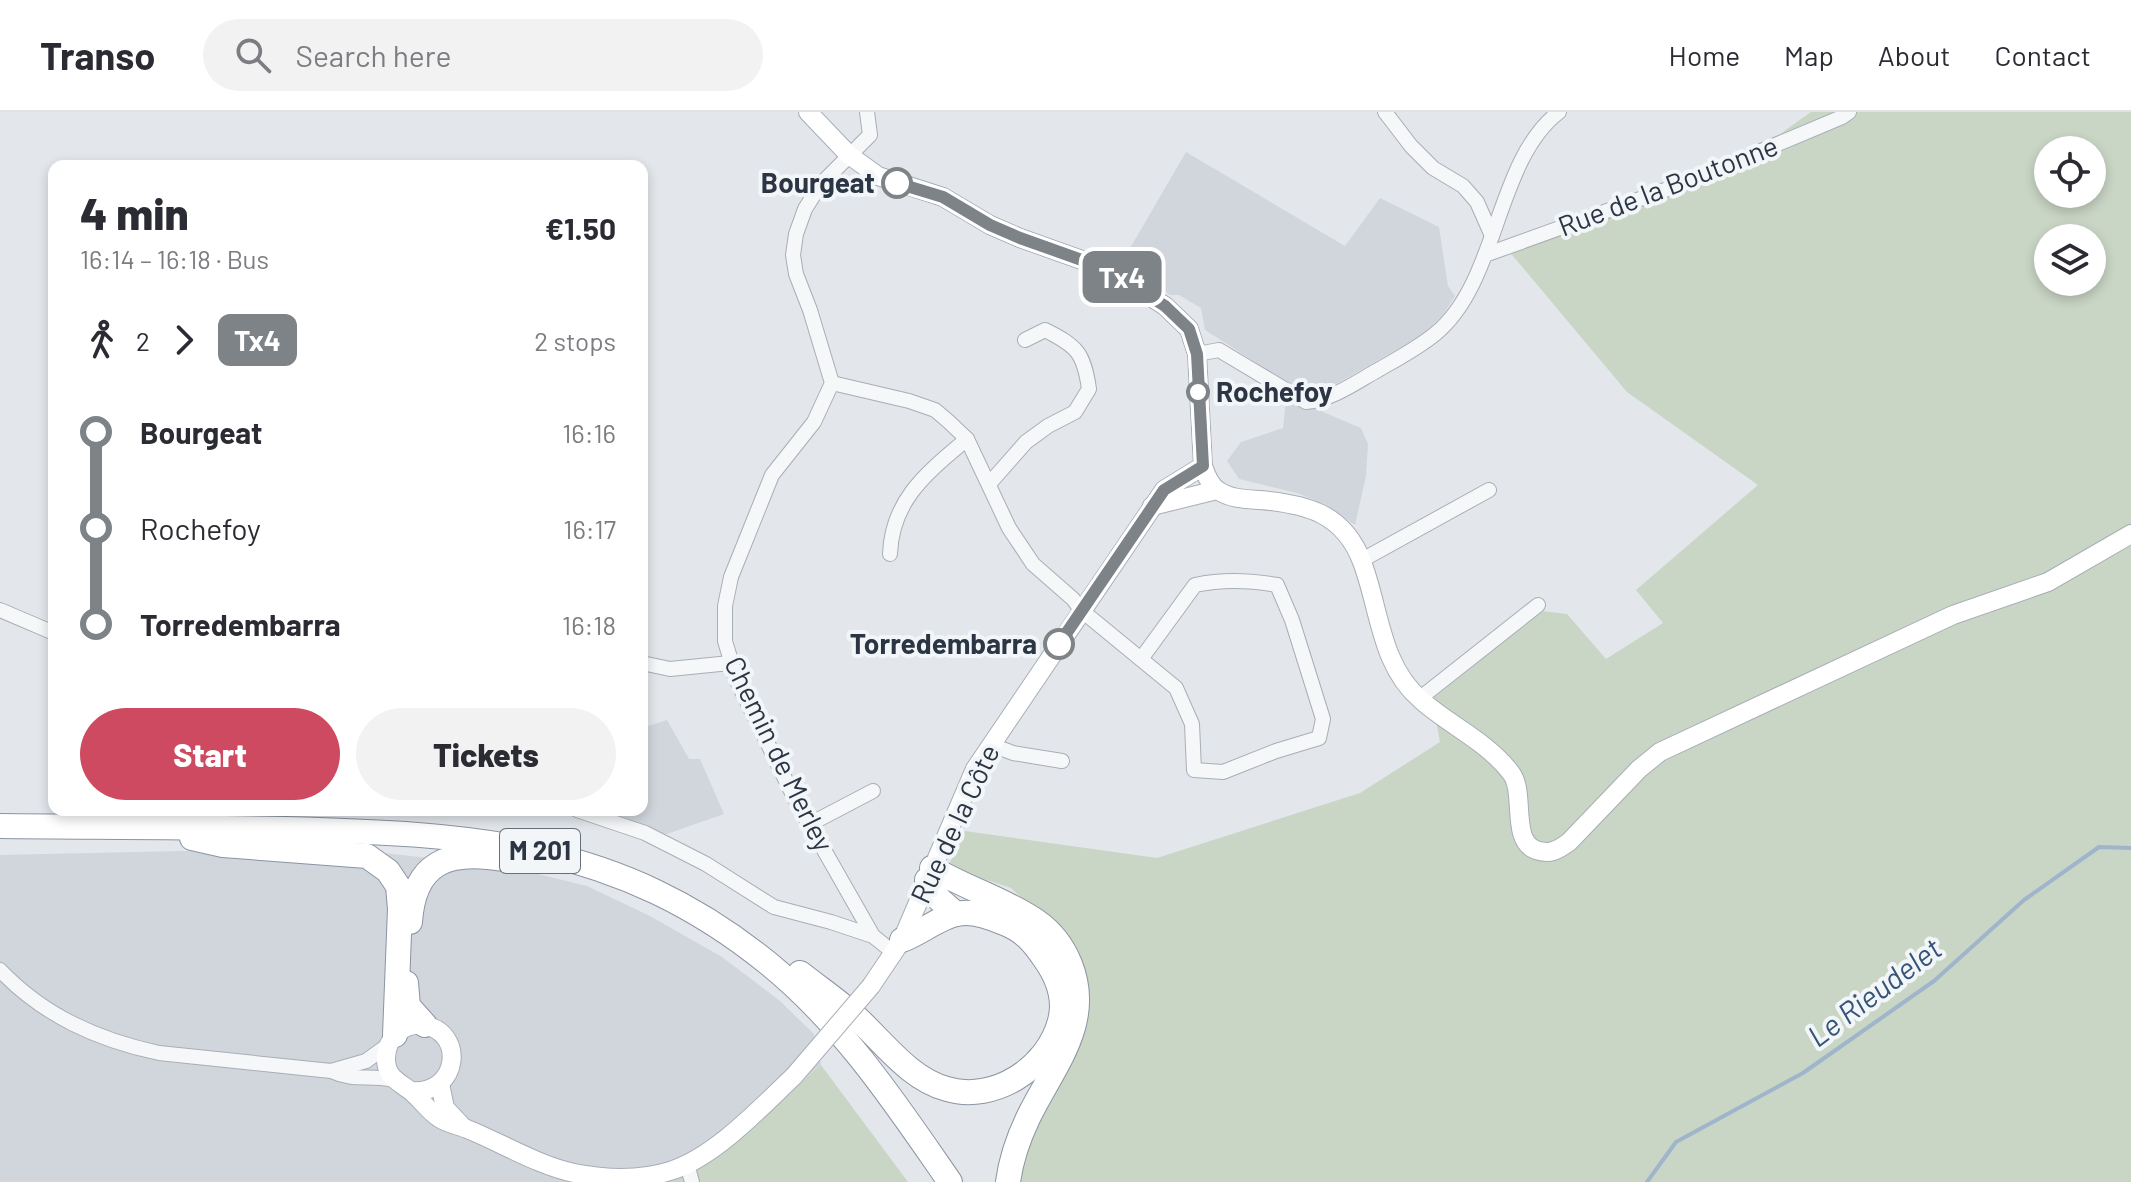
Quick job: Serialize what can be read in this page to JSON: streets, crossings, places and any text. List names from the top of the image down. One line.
{"streets":{"highway":["M 201"],"street":["Rue de la Boutonne","Chemin de Merley","Rue de la Côte"]},"crossings":[["Chemin de Merley","Rue de la Côte"]],"water":["Le Rieudelet"],"places":["Bourgeat","Rochefoy","Torredembarra"],"lines":["bus line Tx4"],"page":{"header":"Transo","search":"Search here","nav":["Home","Map","About","Contact"],"on_map":"Tx4","heading":["4 min","16:14 – 16:18 · Bus","€1.50"],"legs":["2","Tx4","2 stops"],"list":[{"name":"Bourgeat","value":"16:16"},{"name":"Rochefoy","value":"16:17"},{"name":"Torredembarra","value":"16:18"}],"buttons":["Start","Tickets"]}}
